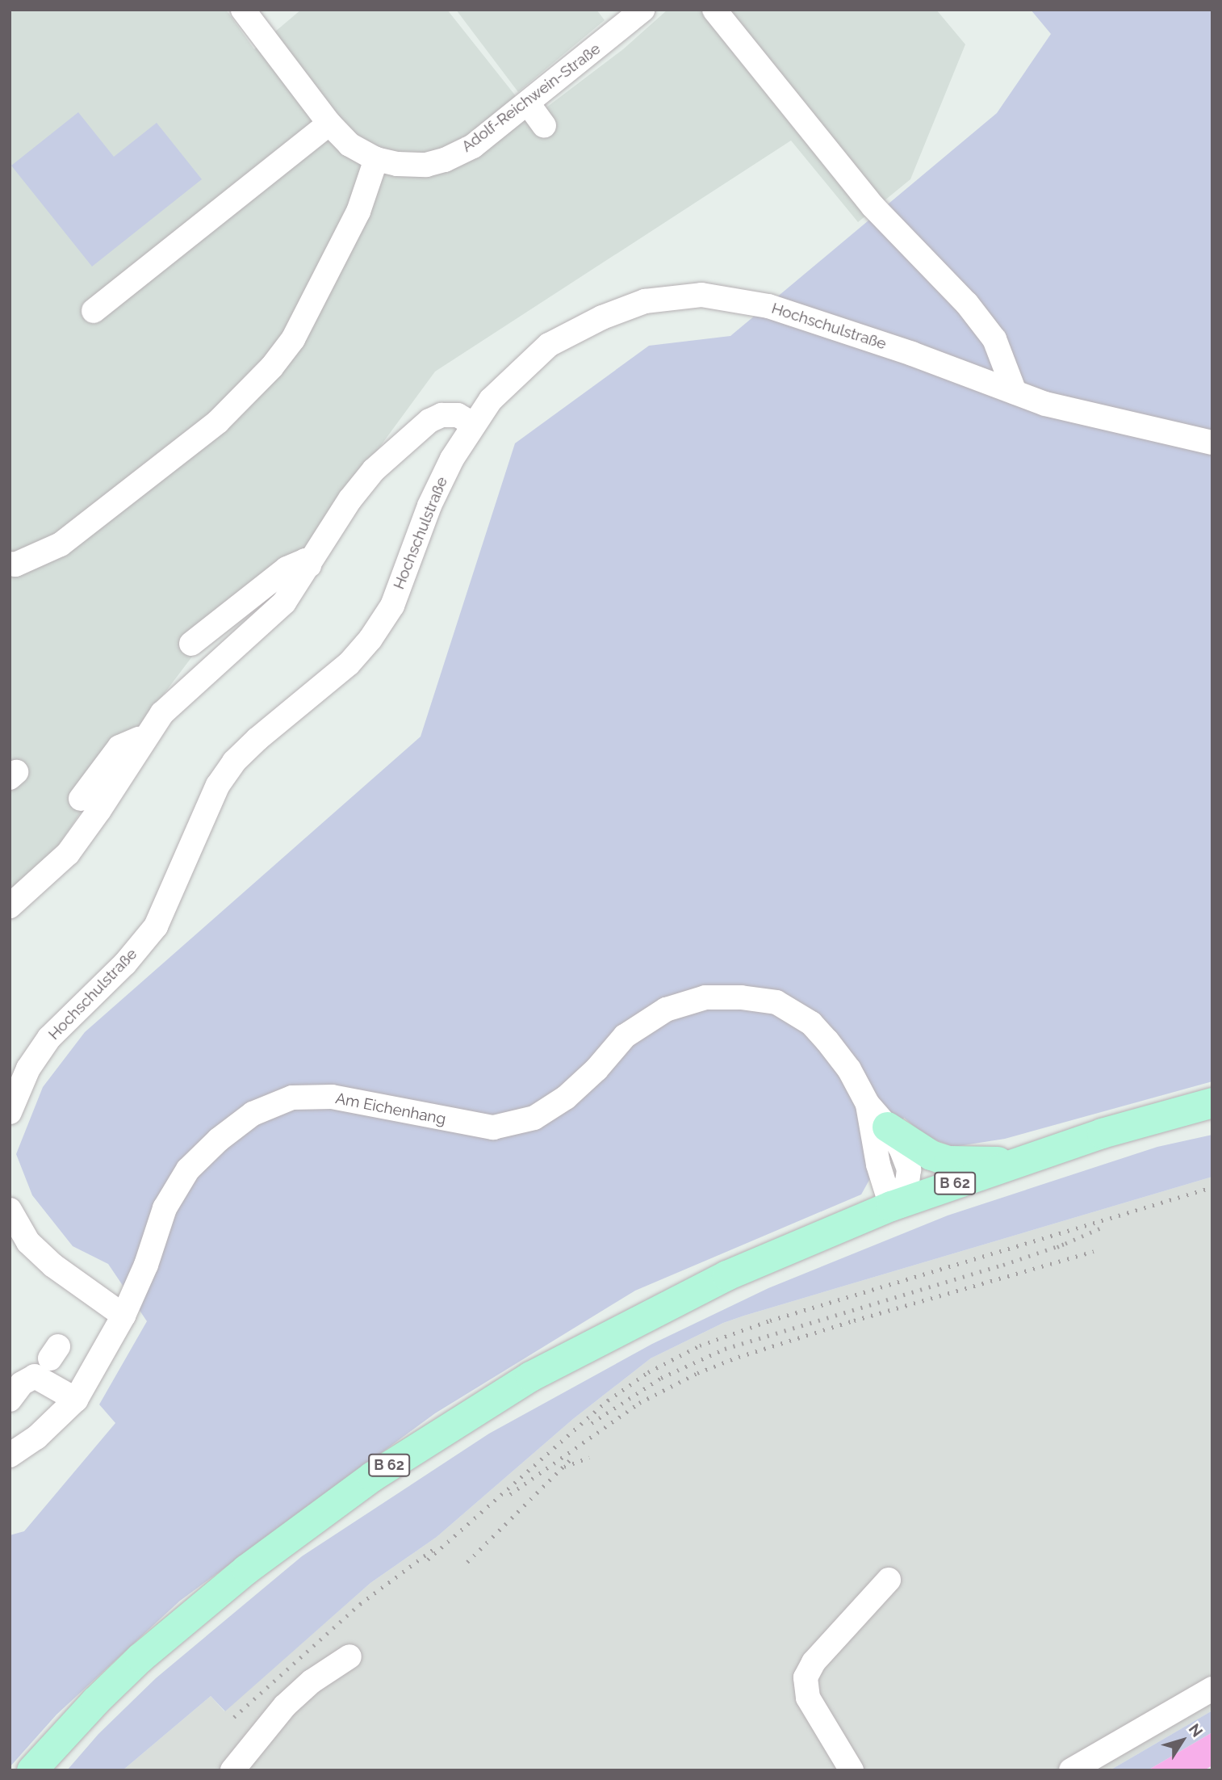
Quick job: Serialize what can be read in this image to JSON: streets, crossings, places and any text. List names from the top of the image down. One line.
{"streets":{"main road":["B 62"],"street":["Adolf-Reichwein-Straße","Hochschulstraße","Am Eichenhang"]},"crossings":[["Am Eichenhang","B 62"]],"north":"top right"}
